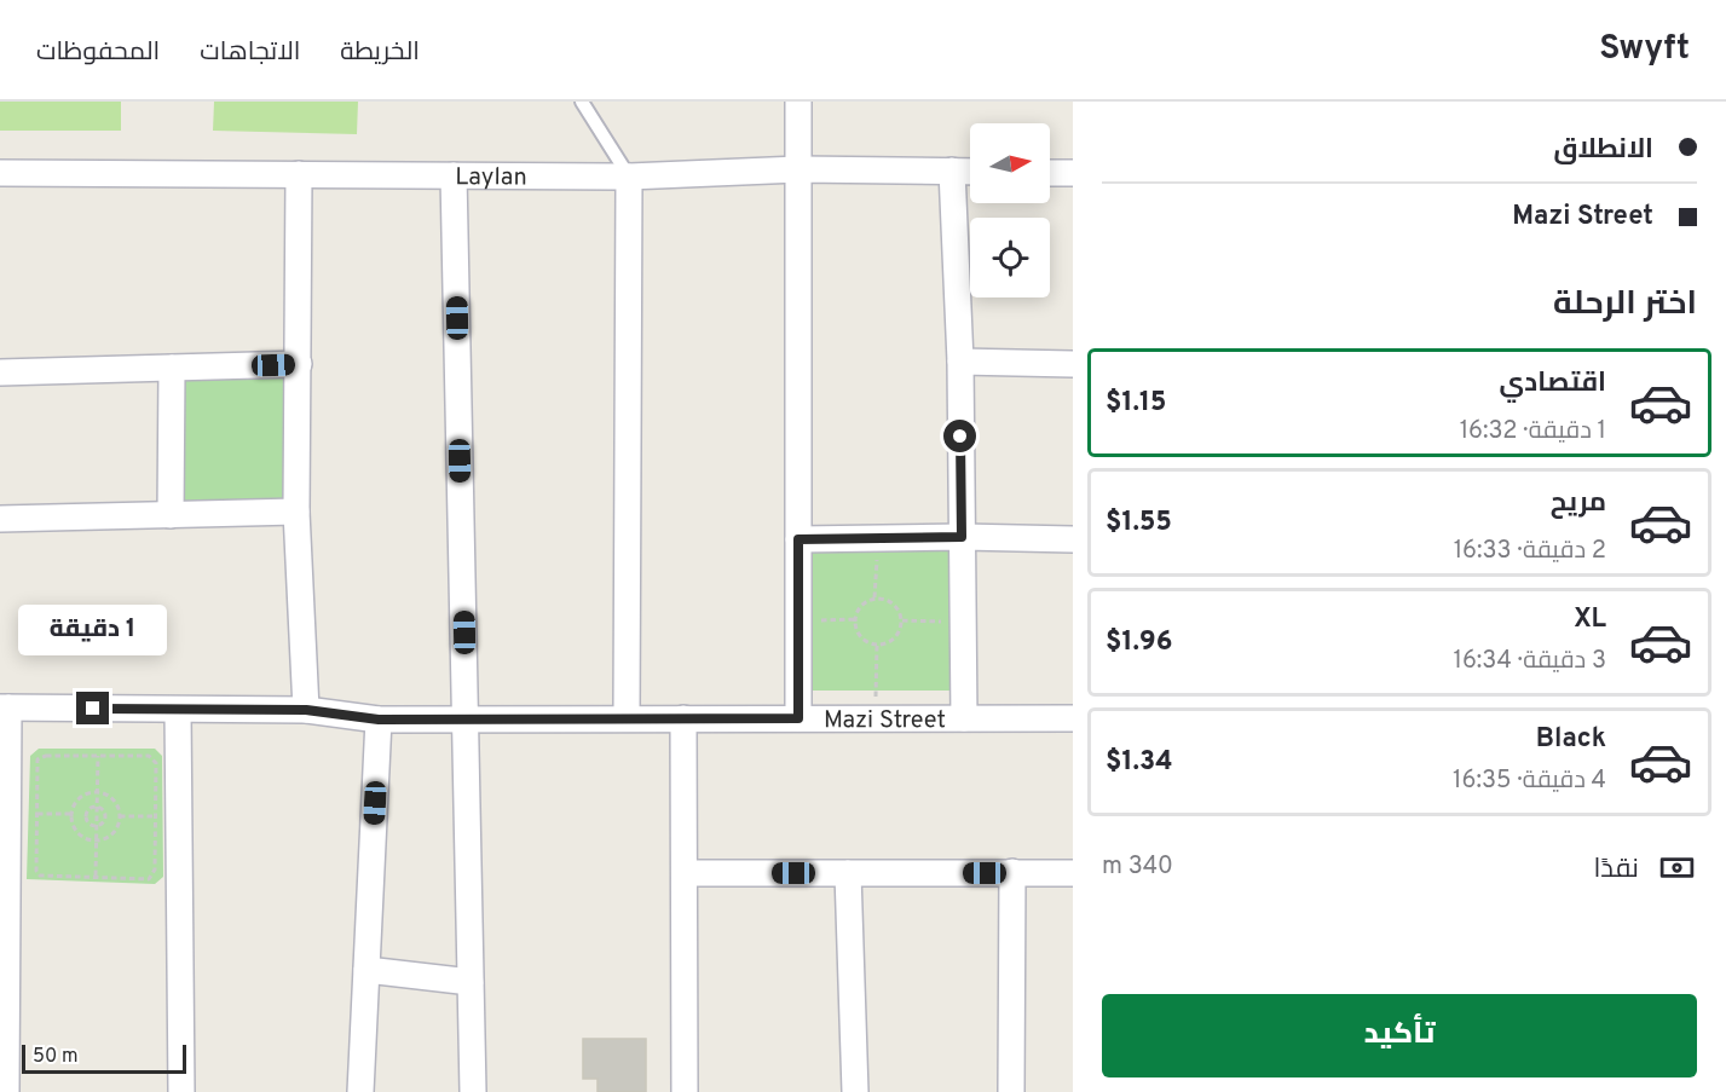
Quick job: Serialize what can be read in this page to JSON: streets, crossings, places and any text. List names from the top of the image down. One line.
{"streets":{"street":["Laylan","Mazi Street"]},"scale_bar":"50 m","north":"right","page":{"header":"Swyft","nav":["الخريطة","الاتجاهات","المحفوظات"],"banner":["الانطلاق","Mazi Street"],"heading":"اختر الرحلة","list":[{"name":"اقتصادي","note":"1 دقيقة · 16:32","value":"$1.15"},{"name":"مريح","note":"2 دقيقة · 16:33","value":"$1.55"},{"name":"XL","note":"3 دقيقة · 16:34","value":"$1.96"},{"name":"Black","note":"4 دقيقة · 16:35","value":"$1.34"}],"bubble":"1 دقيقة","pay":["نقدًا","340 m"],"buttons":"تأكيد","scale":"50 m"}}
